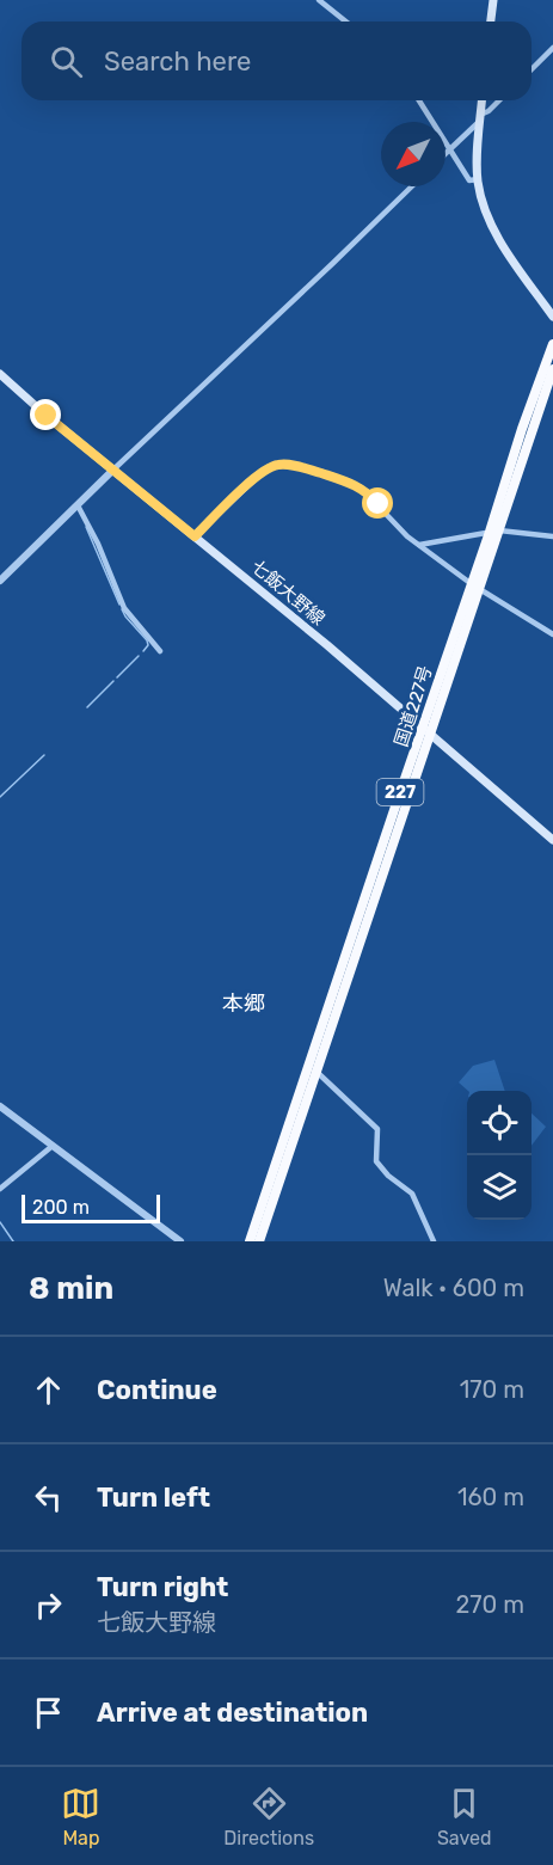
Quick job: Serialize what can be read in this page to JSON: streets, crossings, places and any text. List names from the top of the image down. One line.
{"streets":{"highway":["国道227号","227"],"main road":["七飯大野線"]},"crossings":[["七飯大野線","国道227号"]],"districts":["本郷"],"scale_bar":"200 m","north":"bottom left","page":{"search":"Search here","scale":"200 m","heading":["8 min","Walk · 600 m"],"list":[["Continue","170 m"],["Turn left","160 m"],["Turn right","七飯大野線","270 m"],"Arrive at destination"],"nav":["Map","Directions","Saved"]}}
